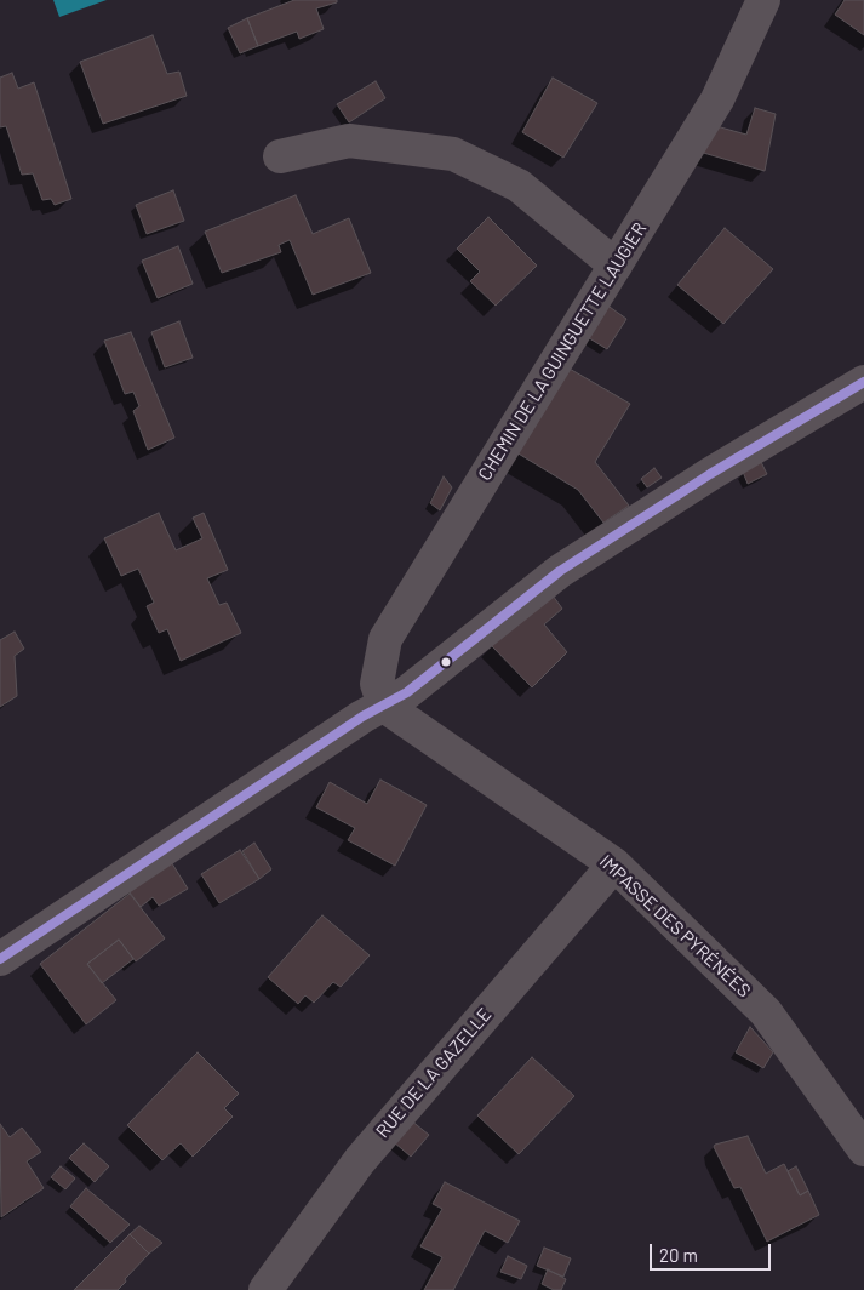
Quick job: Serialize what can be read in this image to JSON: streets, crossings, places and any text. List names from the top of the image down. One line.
{"streets":{"street":["CHEMIN DE LA GUINGUETTE LAUGIER","IMPASSE DES PYRÉNÉES","RUE DE LA GAZELLE"]},"crossings":[["CHEMIN DE LA GUINGUETTE LAUGIER","IMPASSE DES PYRÉNÉES"],["IMPASSE DES PYRÉNÉES","RUE DE LA GAZELLE"]],"scale_bar":"20 m"}
